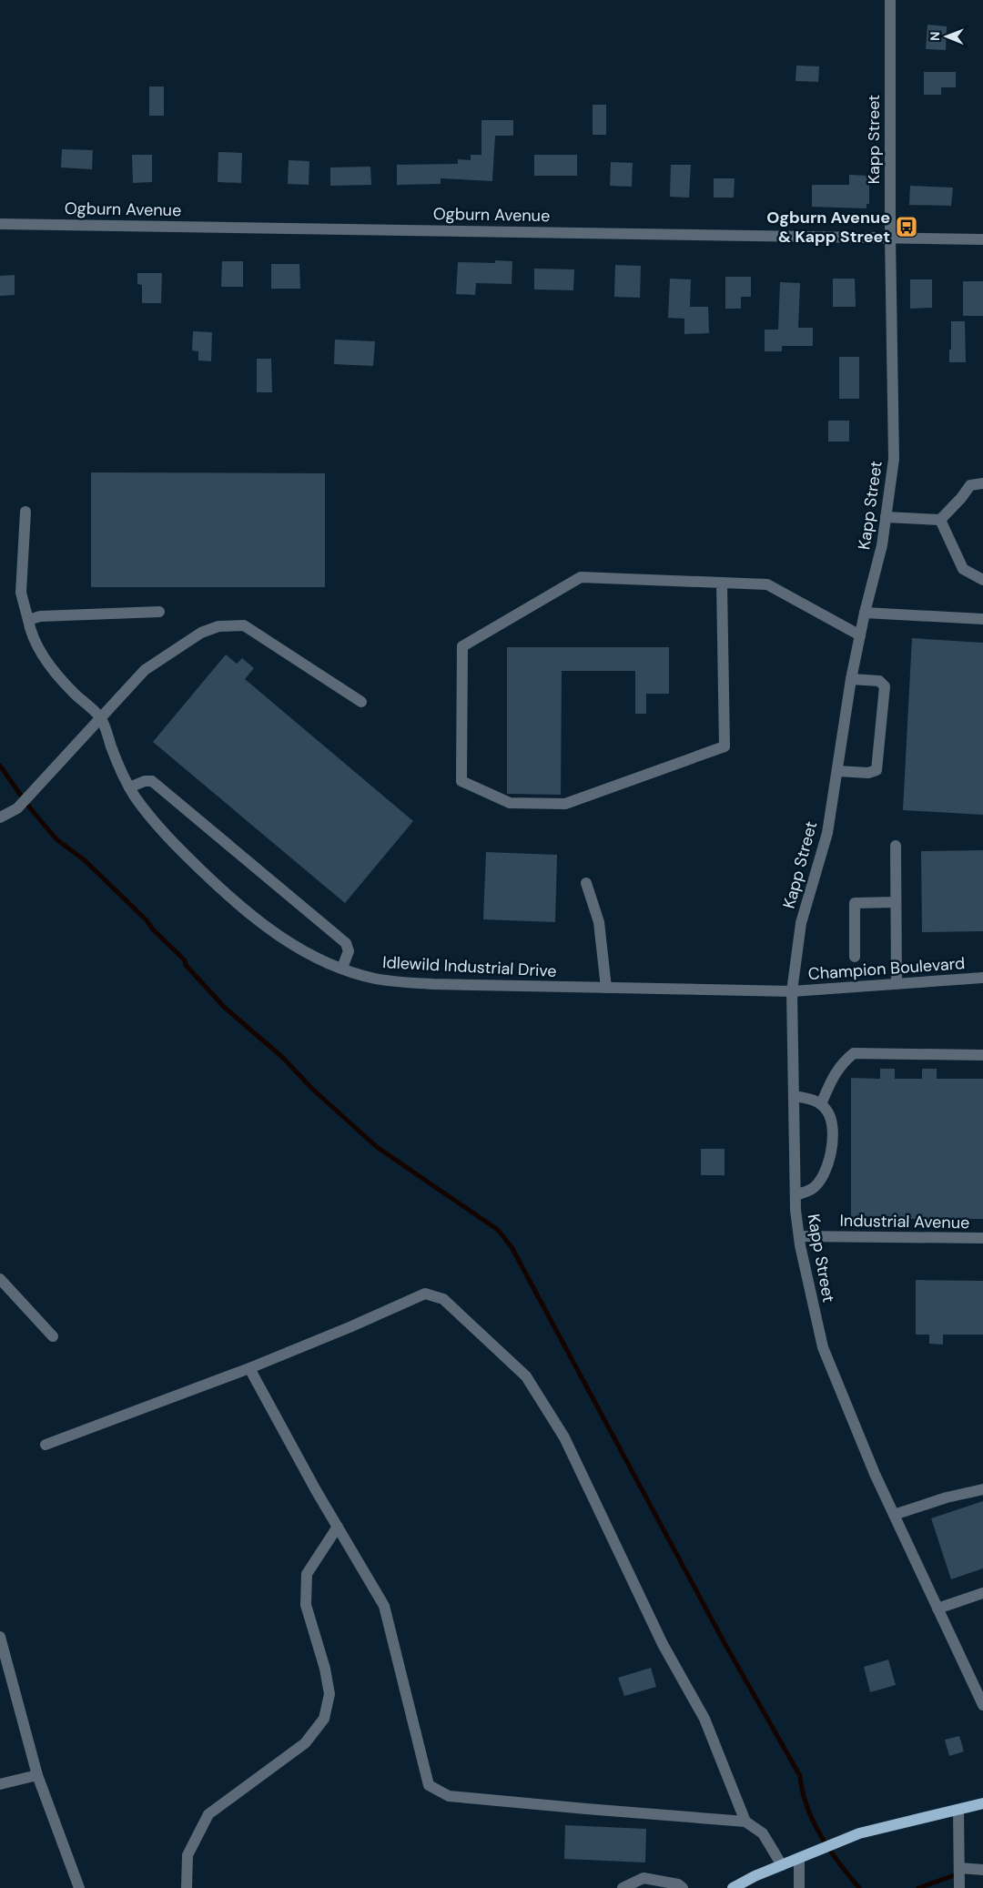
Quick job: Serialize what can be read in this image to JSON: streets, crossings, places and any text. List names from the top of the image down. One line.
{"streets":{"street":["Kapp Street","Ogburn Avenue","Idlewild Industrial Drive","Champion Boulevard","Industrial Avenue"]},"crossings":[["Kapp Street","Ogburn Avenue"],["Kapp Street","Idlewild Industrial Drive"],["Kapp Street","Champion Boulevard"],["Kapp Street","Industrial Avenue"],["Idlewild Industrial Drive","Champion Boulevard"]],"places":{"bus stop":["Ogburn Avenue & Kapp Street"]},"north":"left"}
